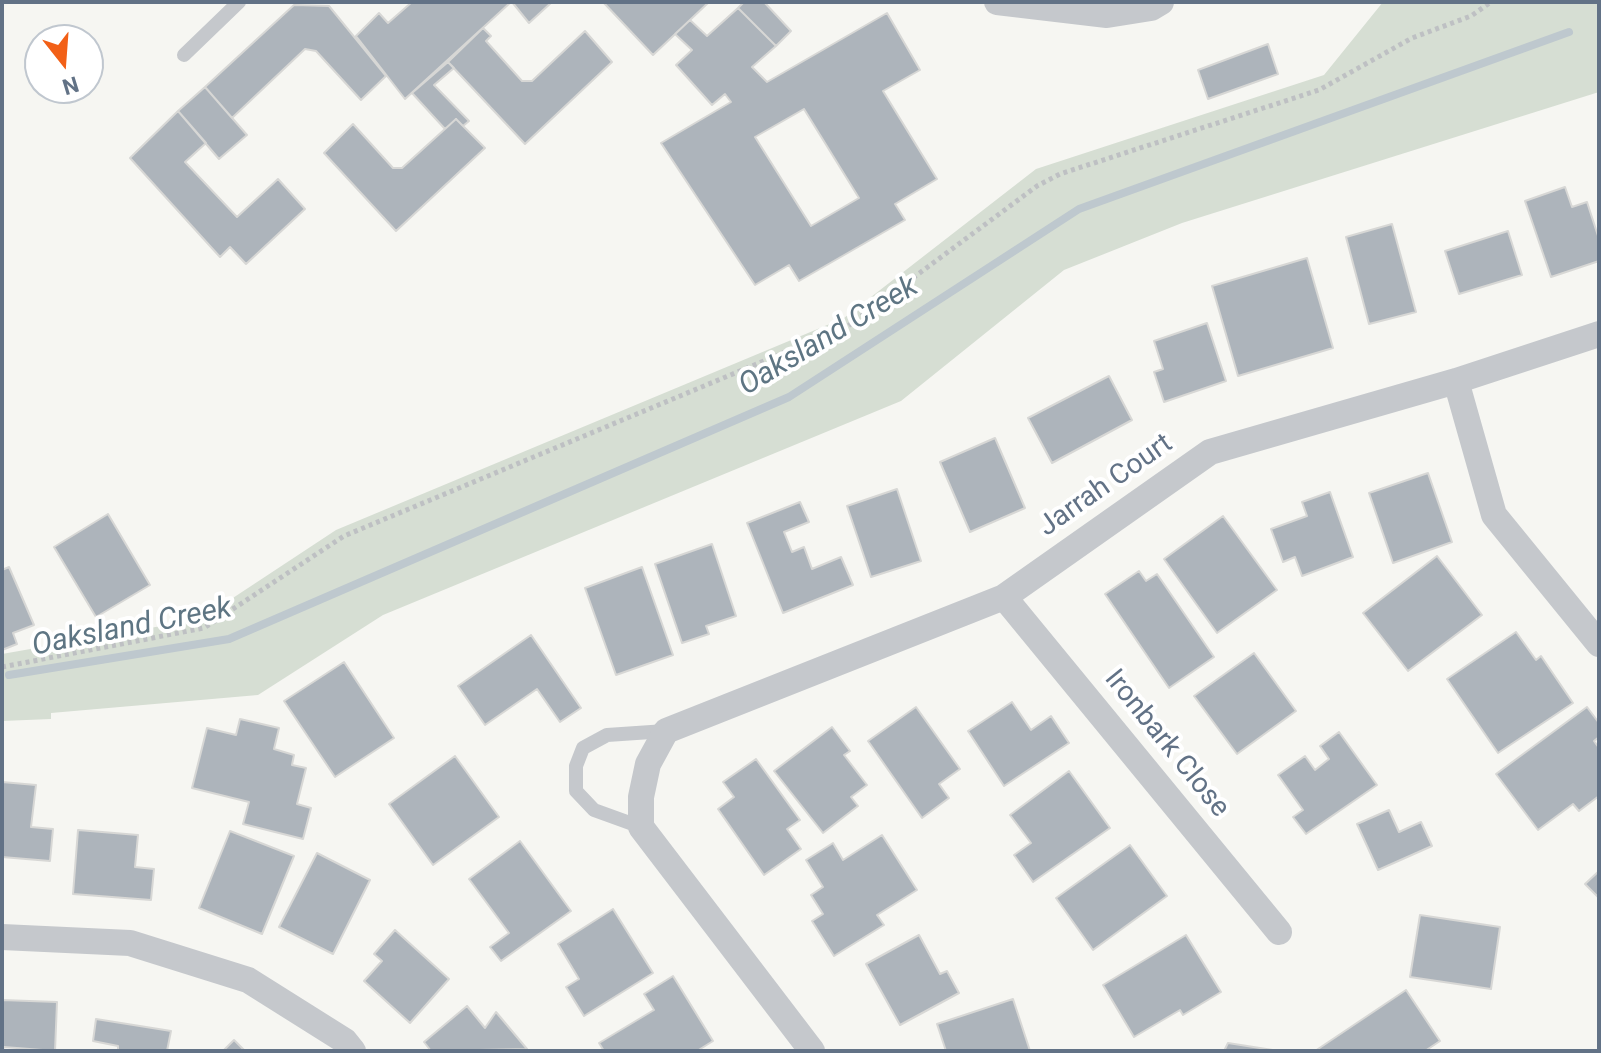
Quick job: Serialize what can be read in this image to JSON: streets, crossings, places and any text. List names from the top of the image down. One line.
{"streets":{"street":["Jarrah Court","Ironbark Close"]},"crossings":[["Jarrah Court","Ironbark Close"]],"water":["Oaksland Creek"],"north":"bottom"}
